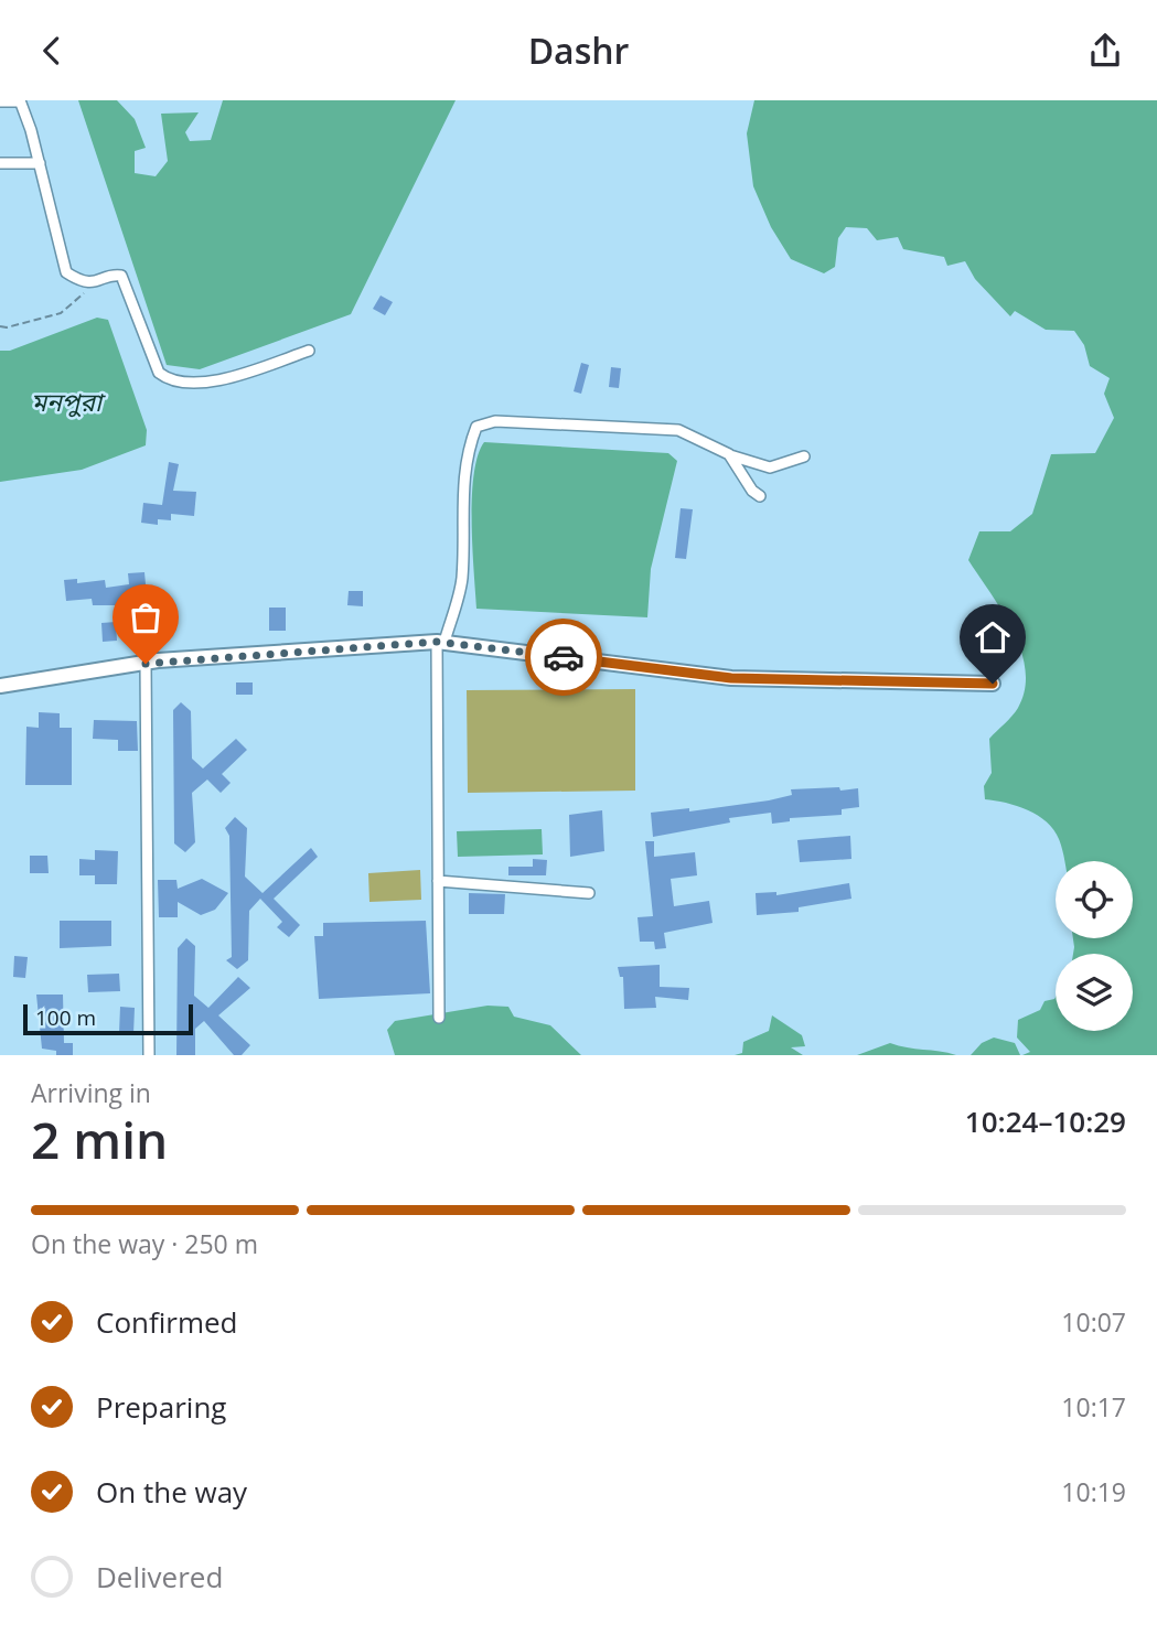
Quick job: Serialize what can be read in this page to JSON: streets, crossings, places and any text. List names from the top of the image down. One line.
{"water":["মনপুরা"],"scale_bar":"100 m","page":{"header":"Dashr","scale":"100 m","heading":["2 min","Arriving in","10:24–10:29"],"bar":"On the way · 250 m","list":[["Confirmed","10:07"],["Preparing","10:17"],["On the way","10:19"],"Delivered"]}}
